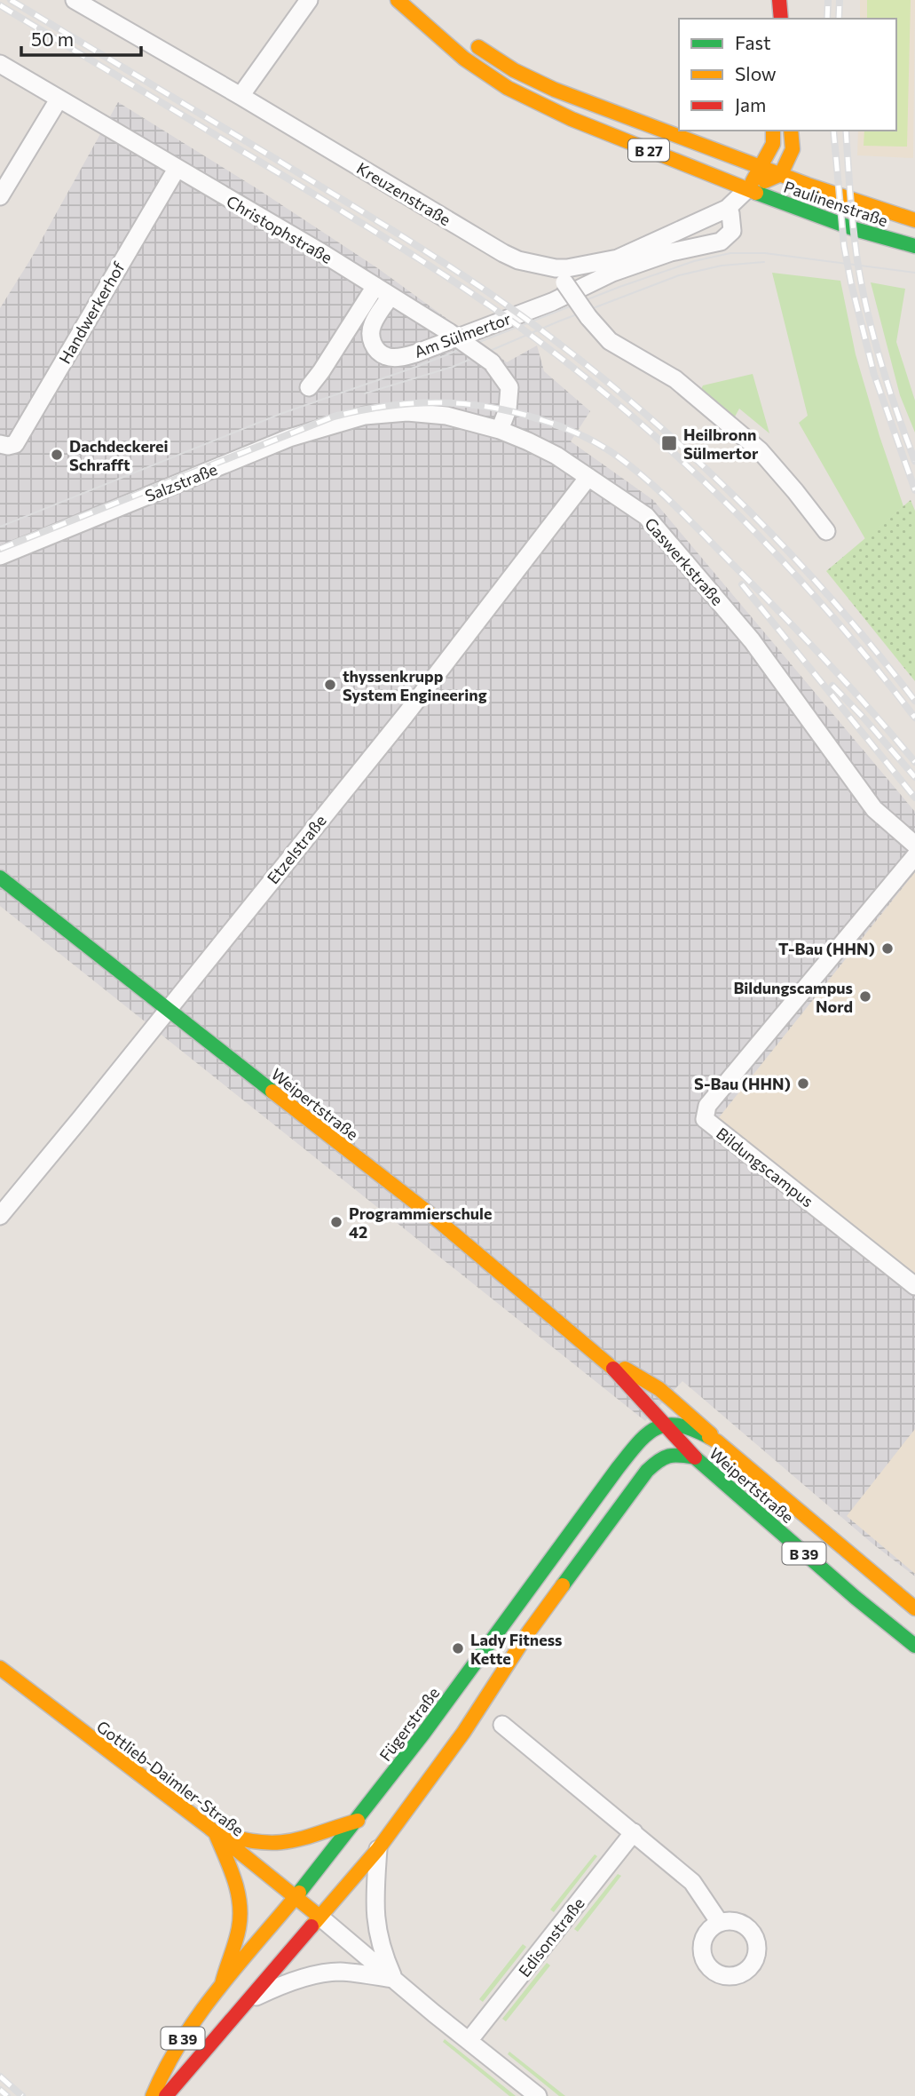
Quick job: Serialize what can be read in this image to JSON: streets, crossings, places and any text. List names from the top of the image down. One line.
{"streets":{"main road":["B 27","Paulinenstraße","Weipertstraße","B 39","Fügerstraße","Gottlieb-Daimler-Straße"],"street":["Kreuzenstraße","Christophstraße","Handwerkerhof","Am Sülmertor","Salzstraße","Gaswerkstraße","Etzelstraße","Bildungscampus","Edisonstraße"]},"crossings":[["B 27","Kreuzenstraße"],["B 27","Paulinenstraße"],["Kreuzenstraße","Paulinenstraße"],["Kreuzenstraße","Am Sülmertor"],["Christophstraße","Handwerkerhof"],["Christophstraße","Am Sülmertor"],["Christophstraße","Gaswerkstraße"],["Salzstraße","Gaswerkstraße"],["Gaswerkstraße","Etzelstraße"],["Etzelstraße","Weipertstraße"],["Weipertstraße","B 39"],["Weipertstraße","Fügerstraße"],["B 39","Fügerstraße"],["B 39","Gottlieb-Daimler-Straße"],["Fügerstraße","Gottlieb-Daimler-Straße"]],"places":{"transit":["Heilbronn Sülmertor"],"other":["Dachdeckerei Schrafft","thyssenkrupp System Engineering","T-Bau (HHN)","Bildungscampus Nord","S-Bau (HHN)","Programmierschule 42","Lady Fitness Kette"]},"legend":["Fast","Slow","Jam"],"scale_bar":"50 m"}
